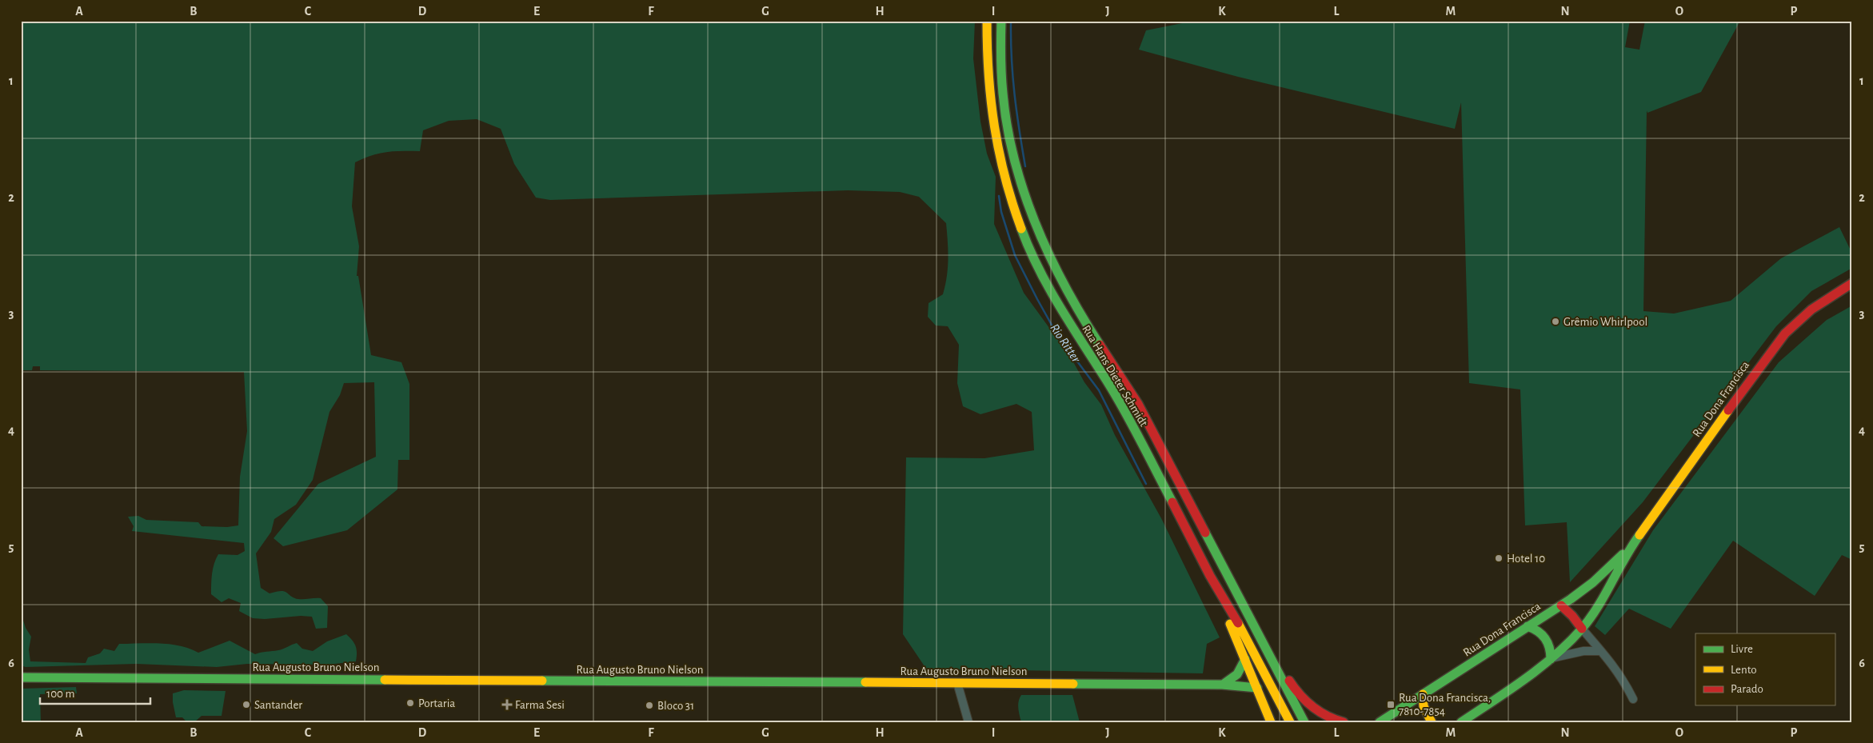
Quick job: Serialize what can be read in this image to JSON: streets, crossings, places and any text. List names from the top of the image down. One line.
{"streets":{"main road":["Rua Hans Dieter Schmidt","Rua Dona Francisca","Rua Augusto Bruno Nielson"]},"water":["Rio Ritter"],"places":{"other":["Grêmio Whirlpool","Hotel 10","Portaria","Santander","Bloco 31"],"health":["Farma Sesi"],"transit":["Rua Dona Francisca, 7810-7854"]},"legend":["Livre","Lento","Parado"],"scale_bar":"100 m","grid":{"columns":["A","B","C","D","E","F","G","H","I","J","K","L","M","N","O","P"],"rows":["1","2","3","4","5","6"]}}
